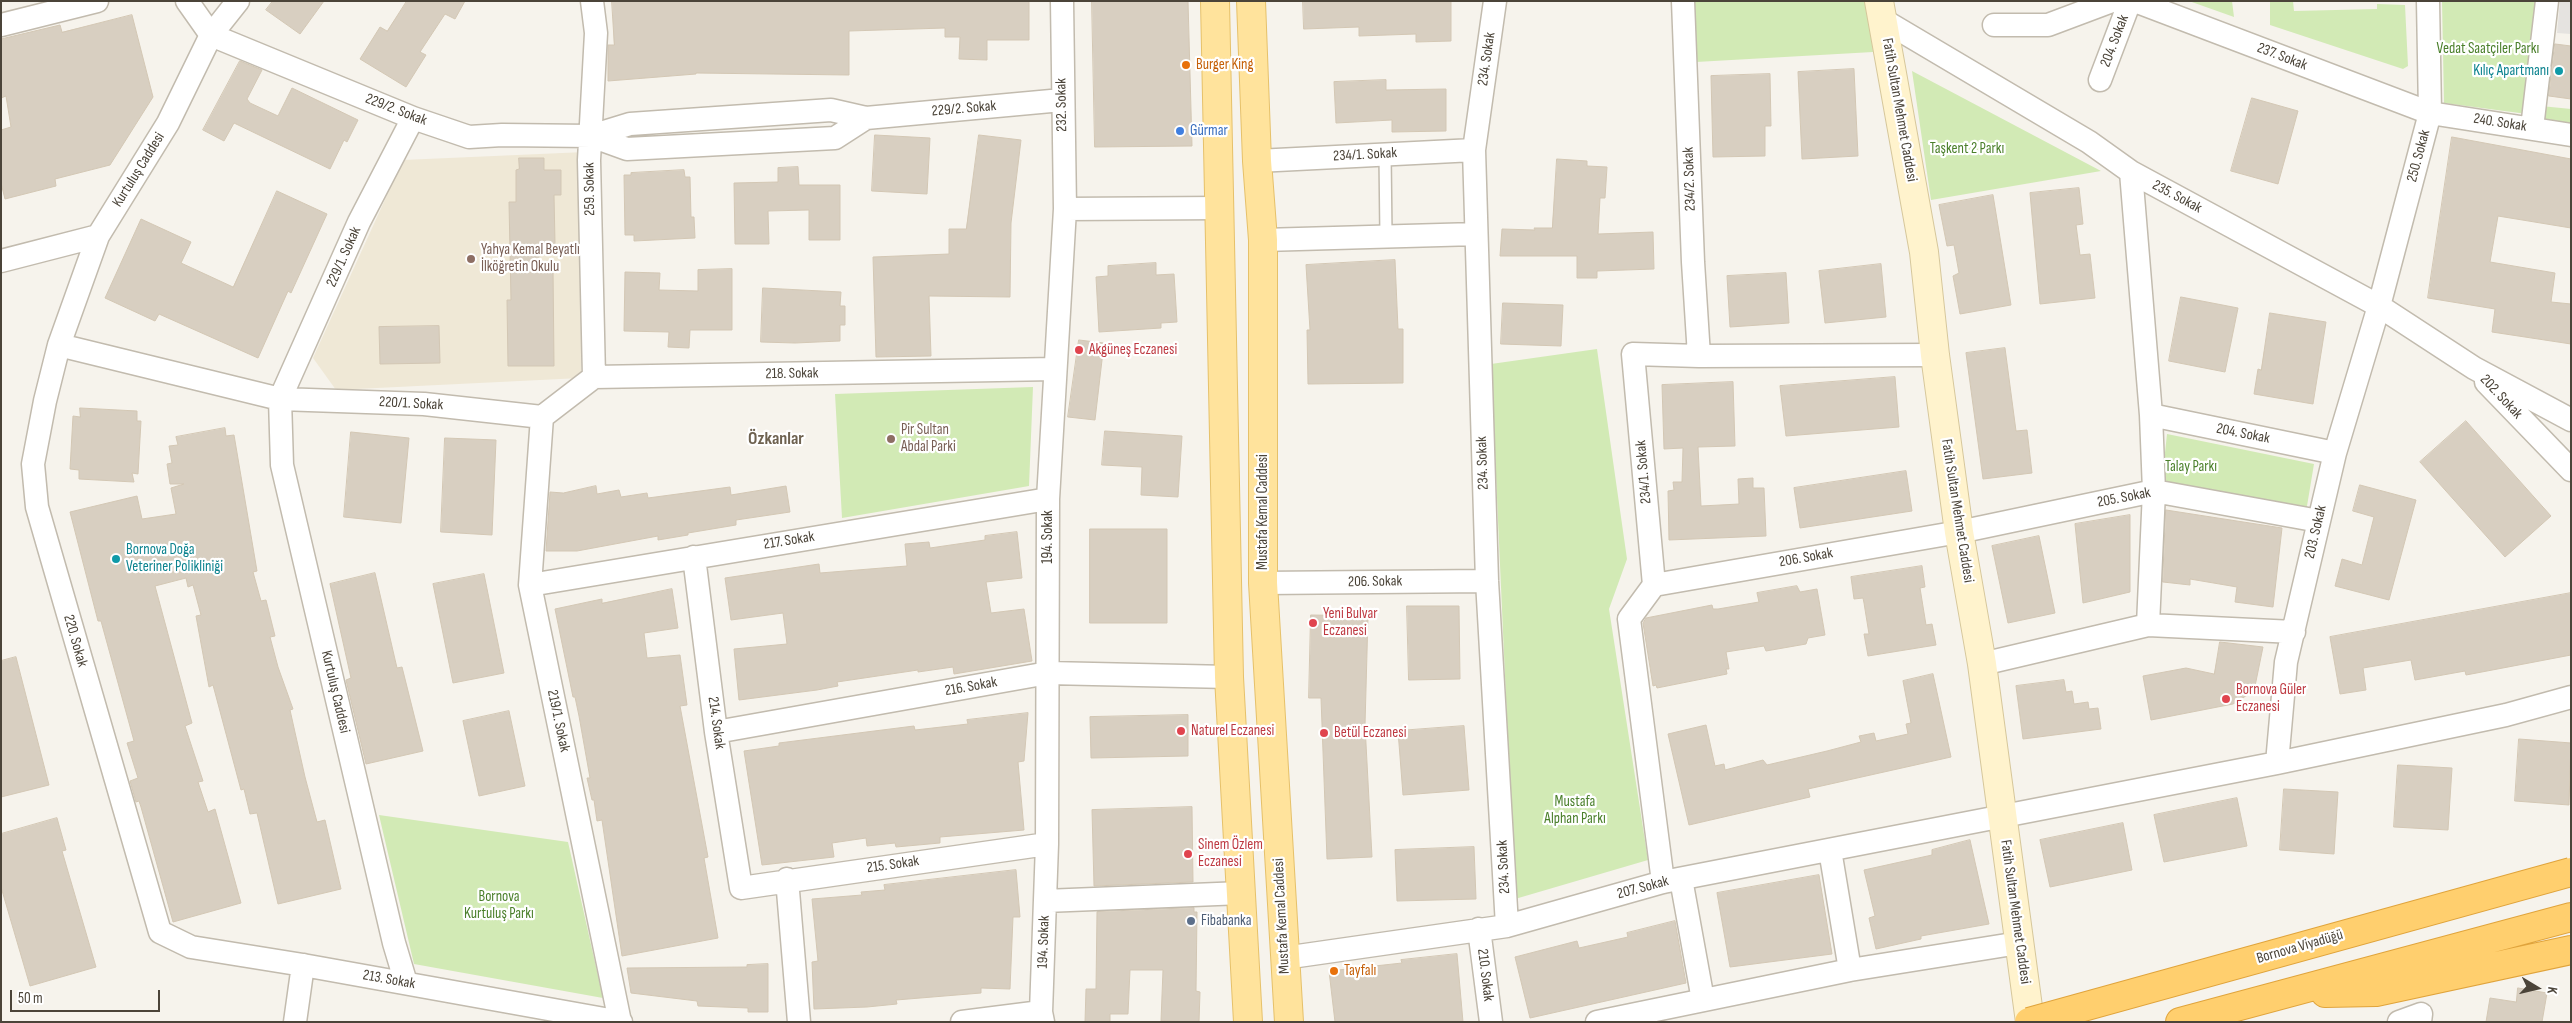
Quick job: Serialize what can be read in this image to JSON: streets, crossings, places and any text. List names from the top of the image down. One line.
{"streets":{"highway":["Bornova Viyadüğü"],"main road":["Fatih Sultan Mehmet Caddesi","Mustafa Kemal Caddesi"],"street":["204. Sokak","237. Sokak","234. Sokak","232. Sokak","229/2. Sokak","240. Sokak","234/1. Sokak","250. Sokak","Kurtuluş Caddesi","234/2. Sokak","259. Sokak","235. Sokak","229/1. Sokak","218. Sokak","202. Sokak","220/1. Sokak","205. Sokak","203. Sokak","194. Sokak","217. Sokak","206. Sokak","220. Sokak","216. Sokak","219/1. Sokak","214. Sokak","215. Sokak","207. Sokak","210. Sokak","213. Sokak"]},"crossings":[["204. Sokak","203. Sokak"],["237. Sokak","240. Sokak"],["237. Sokak","250. Sokak"],["234. Sokak","234/1. Sokak"],["234. Sokak","206. Sokak"],["234. Sokak","207. Sokak"],["232. Sokak","229/2. Sokak"],["232. Sokak","194. Sokak"],["229/2. Sokak","Kurtuluş Caddesi"],["229/2. Sokak","259. Sokak"],["229/2. Sokak","229/1. Sokak"],["Fatih Sultan Mehmet Caddesi","234/1. Sokak"],["Fatih Sultan Mehmet Caddesi","235. Sokak"],["Fatih Sultan Mehmet Caddesi","205. Sokak"],["Fatih Sultan Mehmet Caddesi","206. Sokak"],["Fatih Sultan Mehmet Caddesi","207. Sokak"],["Fatih Sultan Mehmet Caddesi","Bornova Viyadüğü"],["240. Sokak","250. Sokak"],["234/1. Sokak","234/2. Sokak"],["234/1. Sokak","Mustafa Kemal Caddesi"],["234/1. Sokak","206. Sokak"],["250. Sokak","235. Sokak"],["250. Sokak","203. Sokak"],["Kurtuluş Caddesi","229/1. Sokak"],["Kurtuluş Caddesi","220/1. Sokak"],["Kurtuluş Caddesi","220. Sokak"],["Kurtuluş Caddesi","213. Sokak"],["259. Sokak","218. Sokak"],["235. Sokak","202. Sokak"],["235. Sokak","203. Sokak"],["229/1. Sokak","220/1. Sokak"],["218. Sokak","194. Sokak"],["220/1. Sokak","220. Sokak"],["220/1. Sokak","219/1. Sokak"],["205. Sokak","203. Sokak"],["205. Sokak","206. Sokak"],["Mustafa Kemal Caddesi","206. Sokak"],["Mustafa Kemal Caddesi","207. Sokak"],["203. Sokak","207. Sokak"],["194. Sokak","217. Sokak"],["194. Sokak","216. Sokak"],["194. Sokak","215. Sokak"],["217. Sokak","219/1. Sokak"],["217. Sokak","214. Sokak"],["220. Sokak","213. Sokak"],["216. Sokak","214. Sokak"],["219/1. Sokak","213. Sokak"],["214. Sokak","215. Sokak"],["207. Sokak","210. Sokak"]],"districts":["Özkanlar"],"parks":["Vedat Saatçiler Parkı","Taşkent 2 Parkı","Talay Parkı","Mustafa Alphan Parkı","Bornova Kurtuluş Parkı"],"places":["Burger King","Kılıç Apartmanı","Gürmar","Yahya Kemal Beyatlı İlköğretin Okulu","Akgüneş Eczanesi","Pir Sultan Abdal Parki","Bornova Doğa Veteriner Polikliniği","Yeni Bulvar Eczanesi","Bornova Güler Eczanesi","Naturel Eczanesi","Betül Eczanesi","Sinem Özlem Eczanesi","Fibabanka","Tayfalı"],"scale_bar":"50 m","north":"right"}
